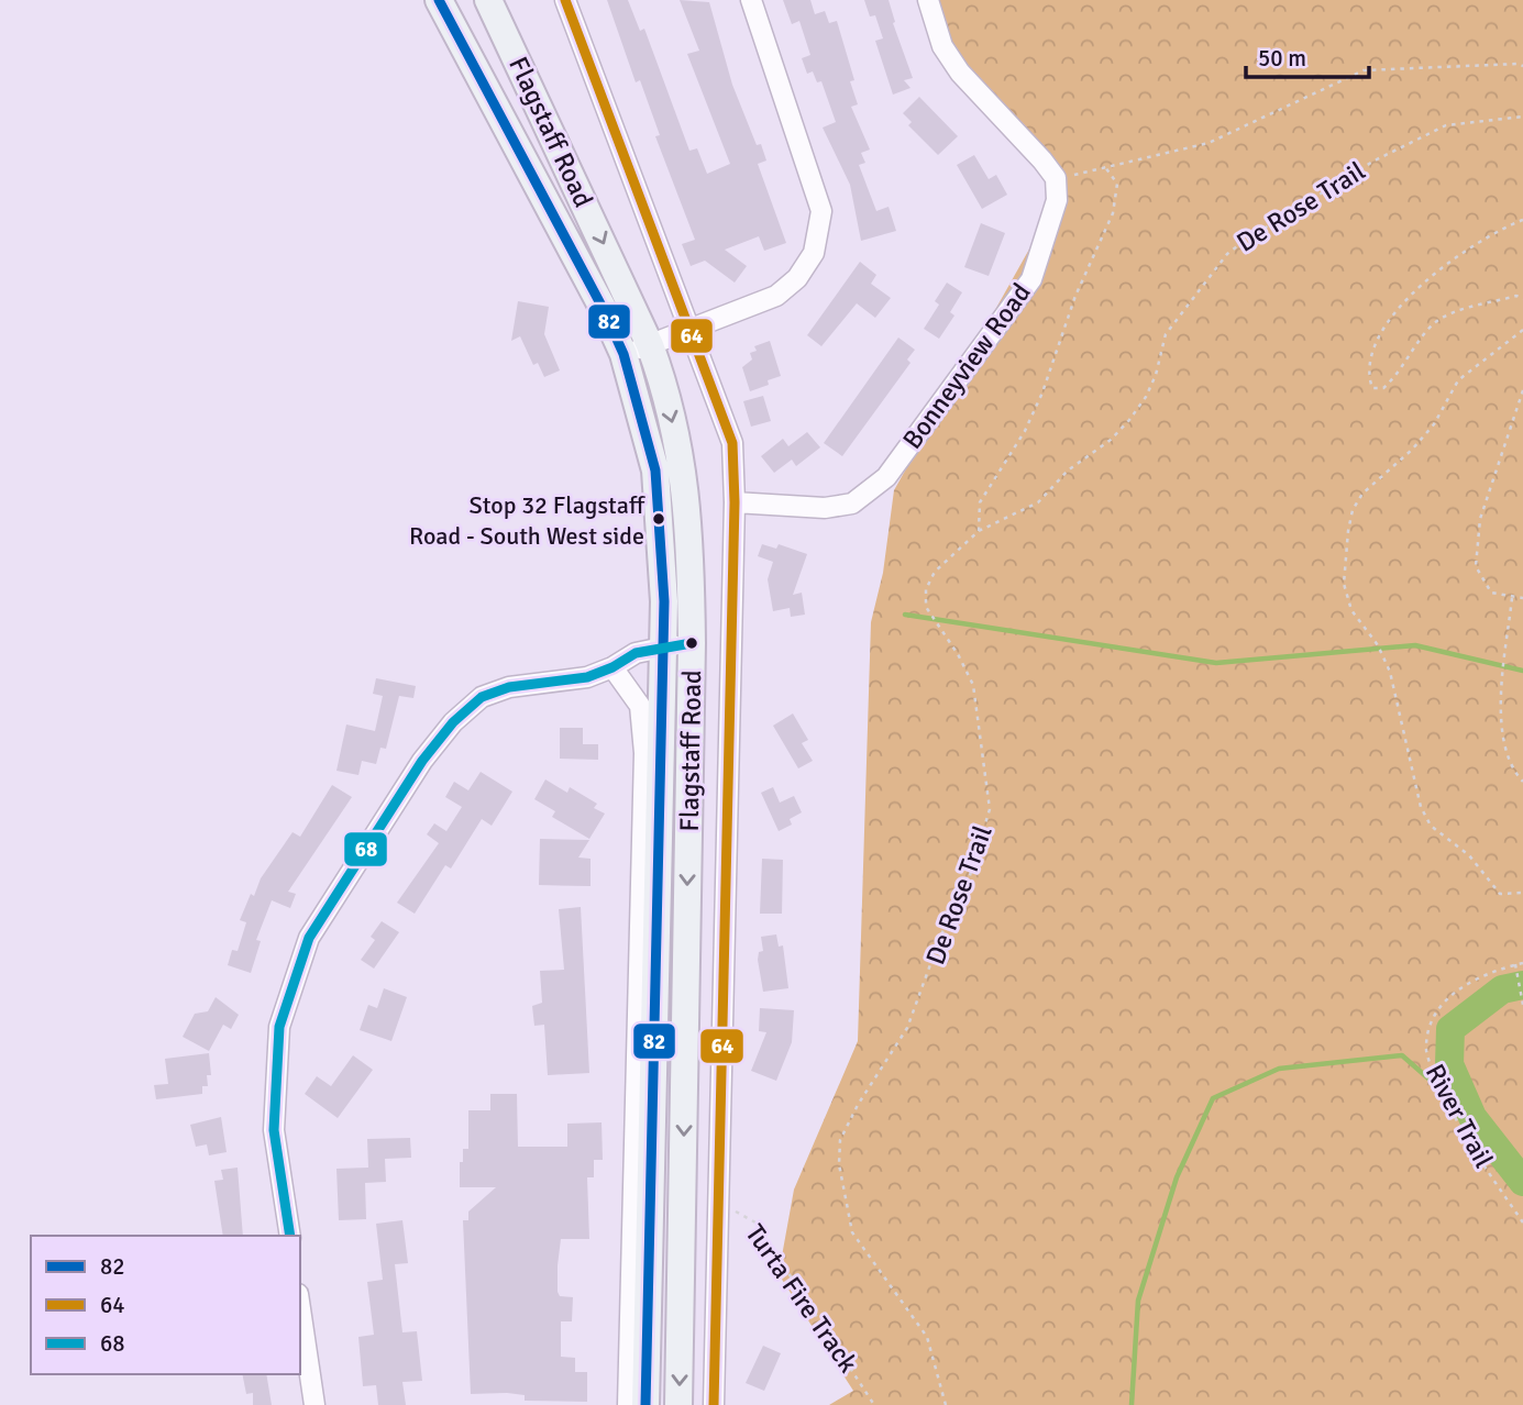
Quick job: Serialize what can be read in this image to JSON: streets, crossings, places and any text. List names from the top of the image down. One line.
{"streets":{"main road":["Flagstaff Road"],"street":["Bonneyview Road"],"path":["De Rose Trail","River Trail","Turta Fire Track"]},"places":["Stop 32 Flagstaff Road - South West side"],"lines":["transit line 82","transit line 64","transit line 68"],"legend":["82","64","68"],"scale_bar":"50 m"}
